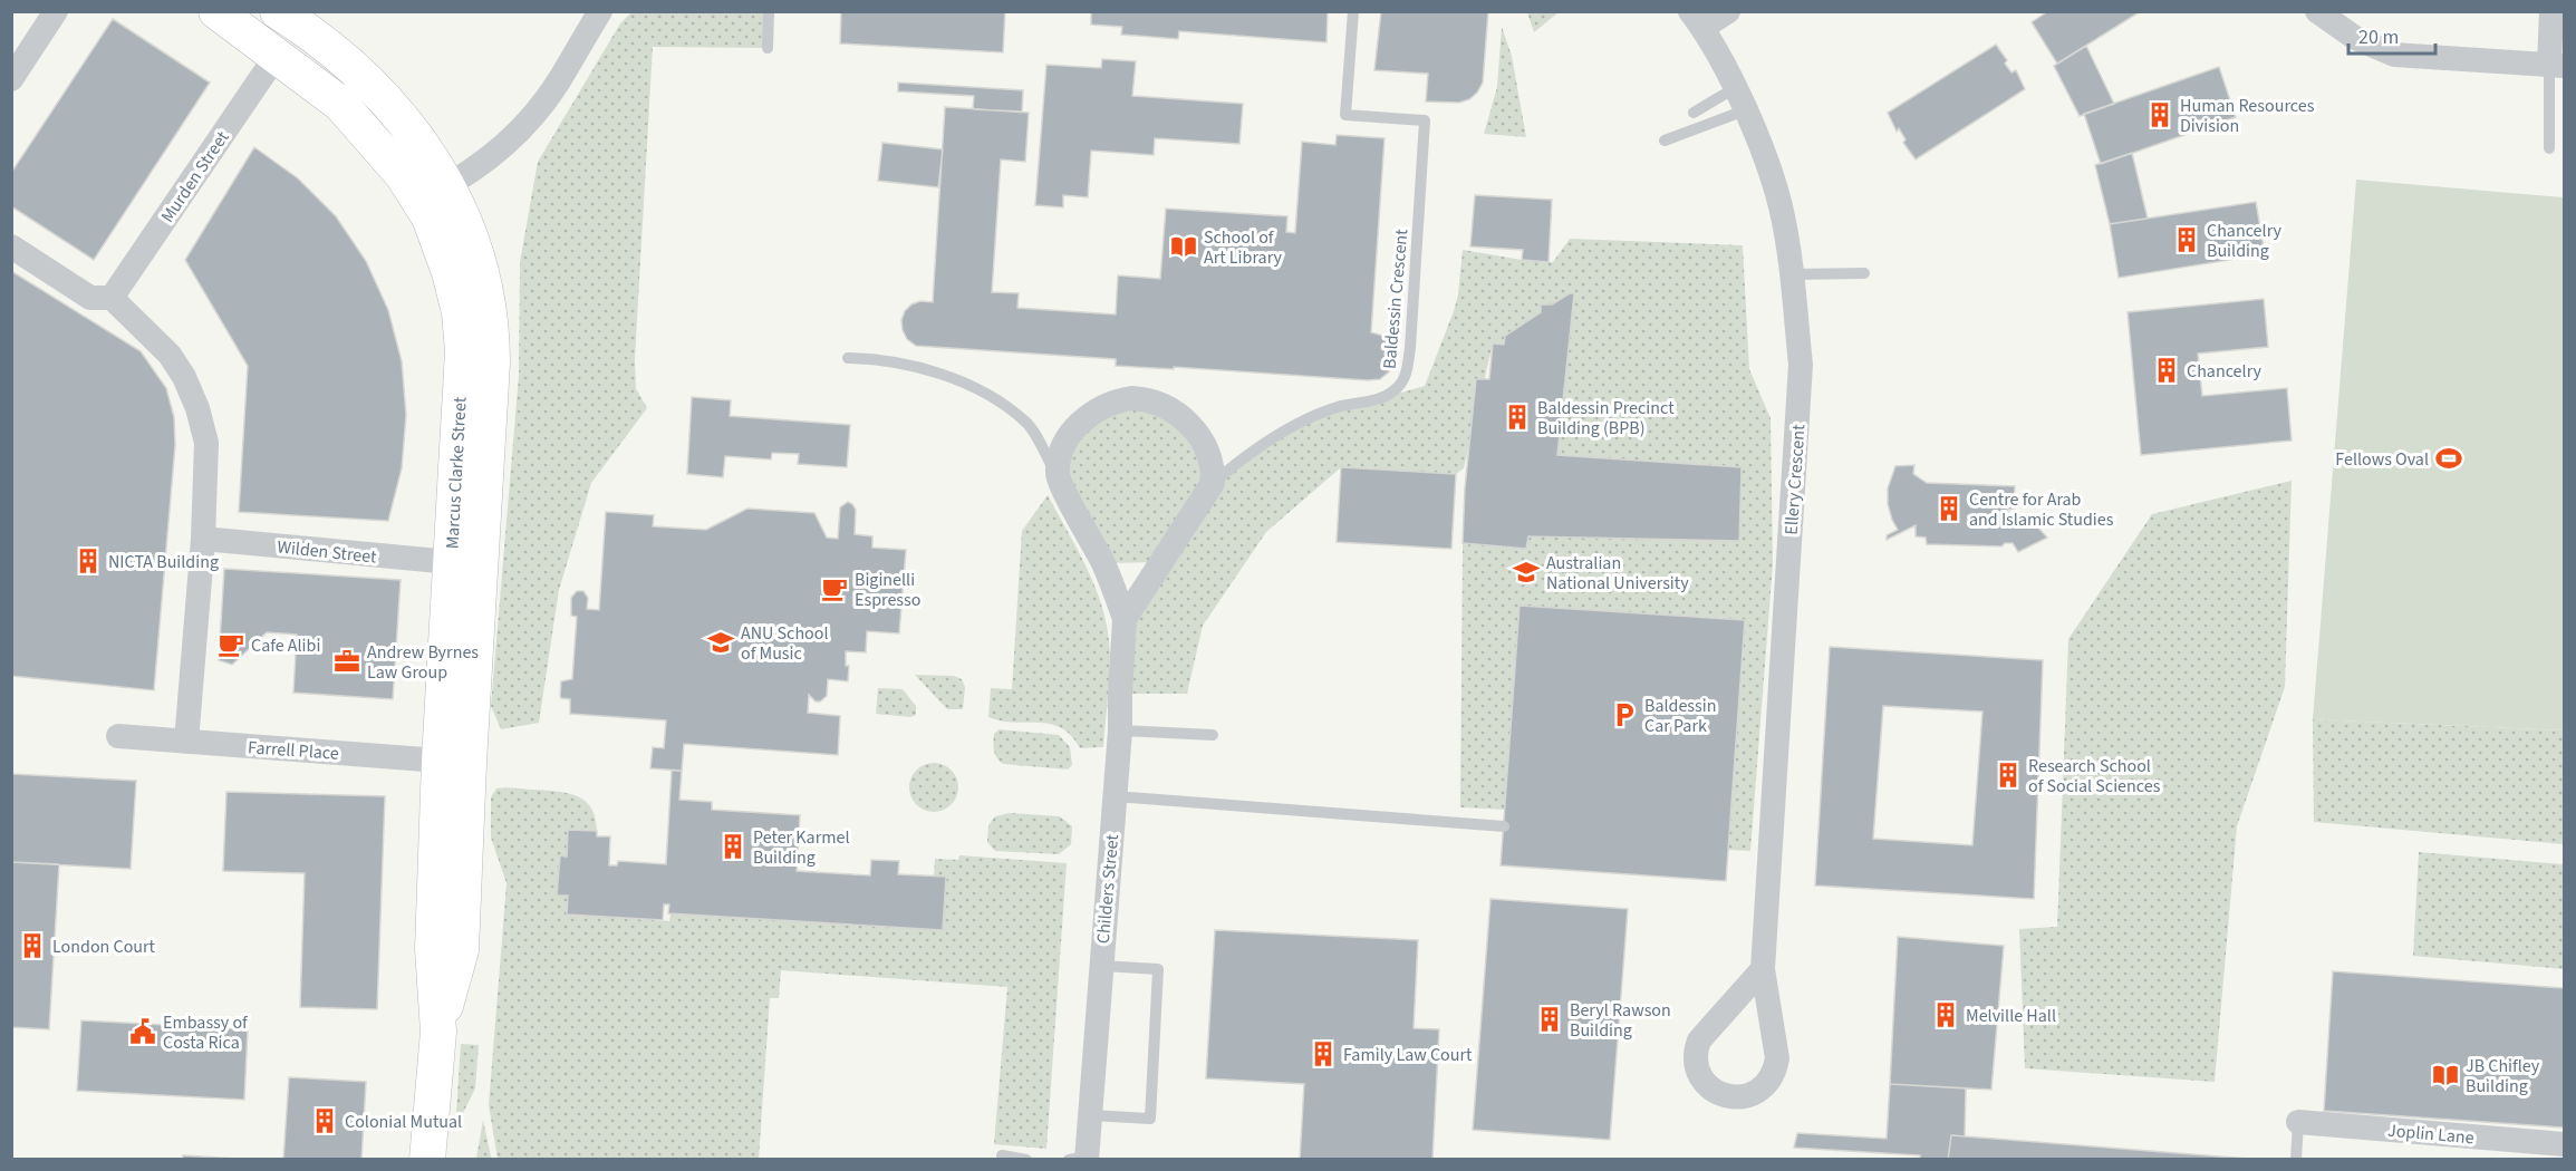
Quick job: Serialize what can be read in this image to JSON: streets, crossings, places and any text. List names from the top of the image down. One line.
{"streets":{"street":["Murden Street","Marcus Clarke Street","Ellery Crescent","Wilden Street","Farrell Place","Childers Street","Joplin Lane"],"lane":["Baldessin Crescent"]},"crossings":[["Murden Street","Marcus Clarke Street"],["Marcus Clarke Street","Wilden Street"],["Marcus Clarke Street","Farrell Place"]],"places":{"building":["Human Resources Division","Chancelry Building","Chancelry","Baldessin Precinct Building (BPB)","Centre for Arab and Islamic Studies","NICTA Building","Research School of Social Sciences","Peter Karmel Building","London Court","Melville Hall","Beryl Rawson Building","Family Law Court","Colonial Mutual"],"library":["School of Art Library","JB Chifley Building"],"sports":["Fellows Oval"],"school or university":["Australian National University","ANU School of Music"],"cafe":["Biginelli Espresso","Cafe Alibi"],"office":["Andrew Byrnes Law Group"],"parking":["Baldessin Car Park"],"public building":["Embassy of Costa Rica"]},"scale_bar":"20 m"}
